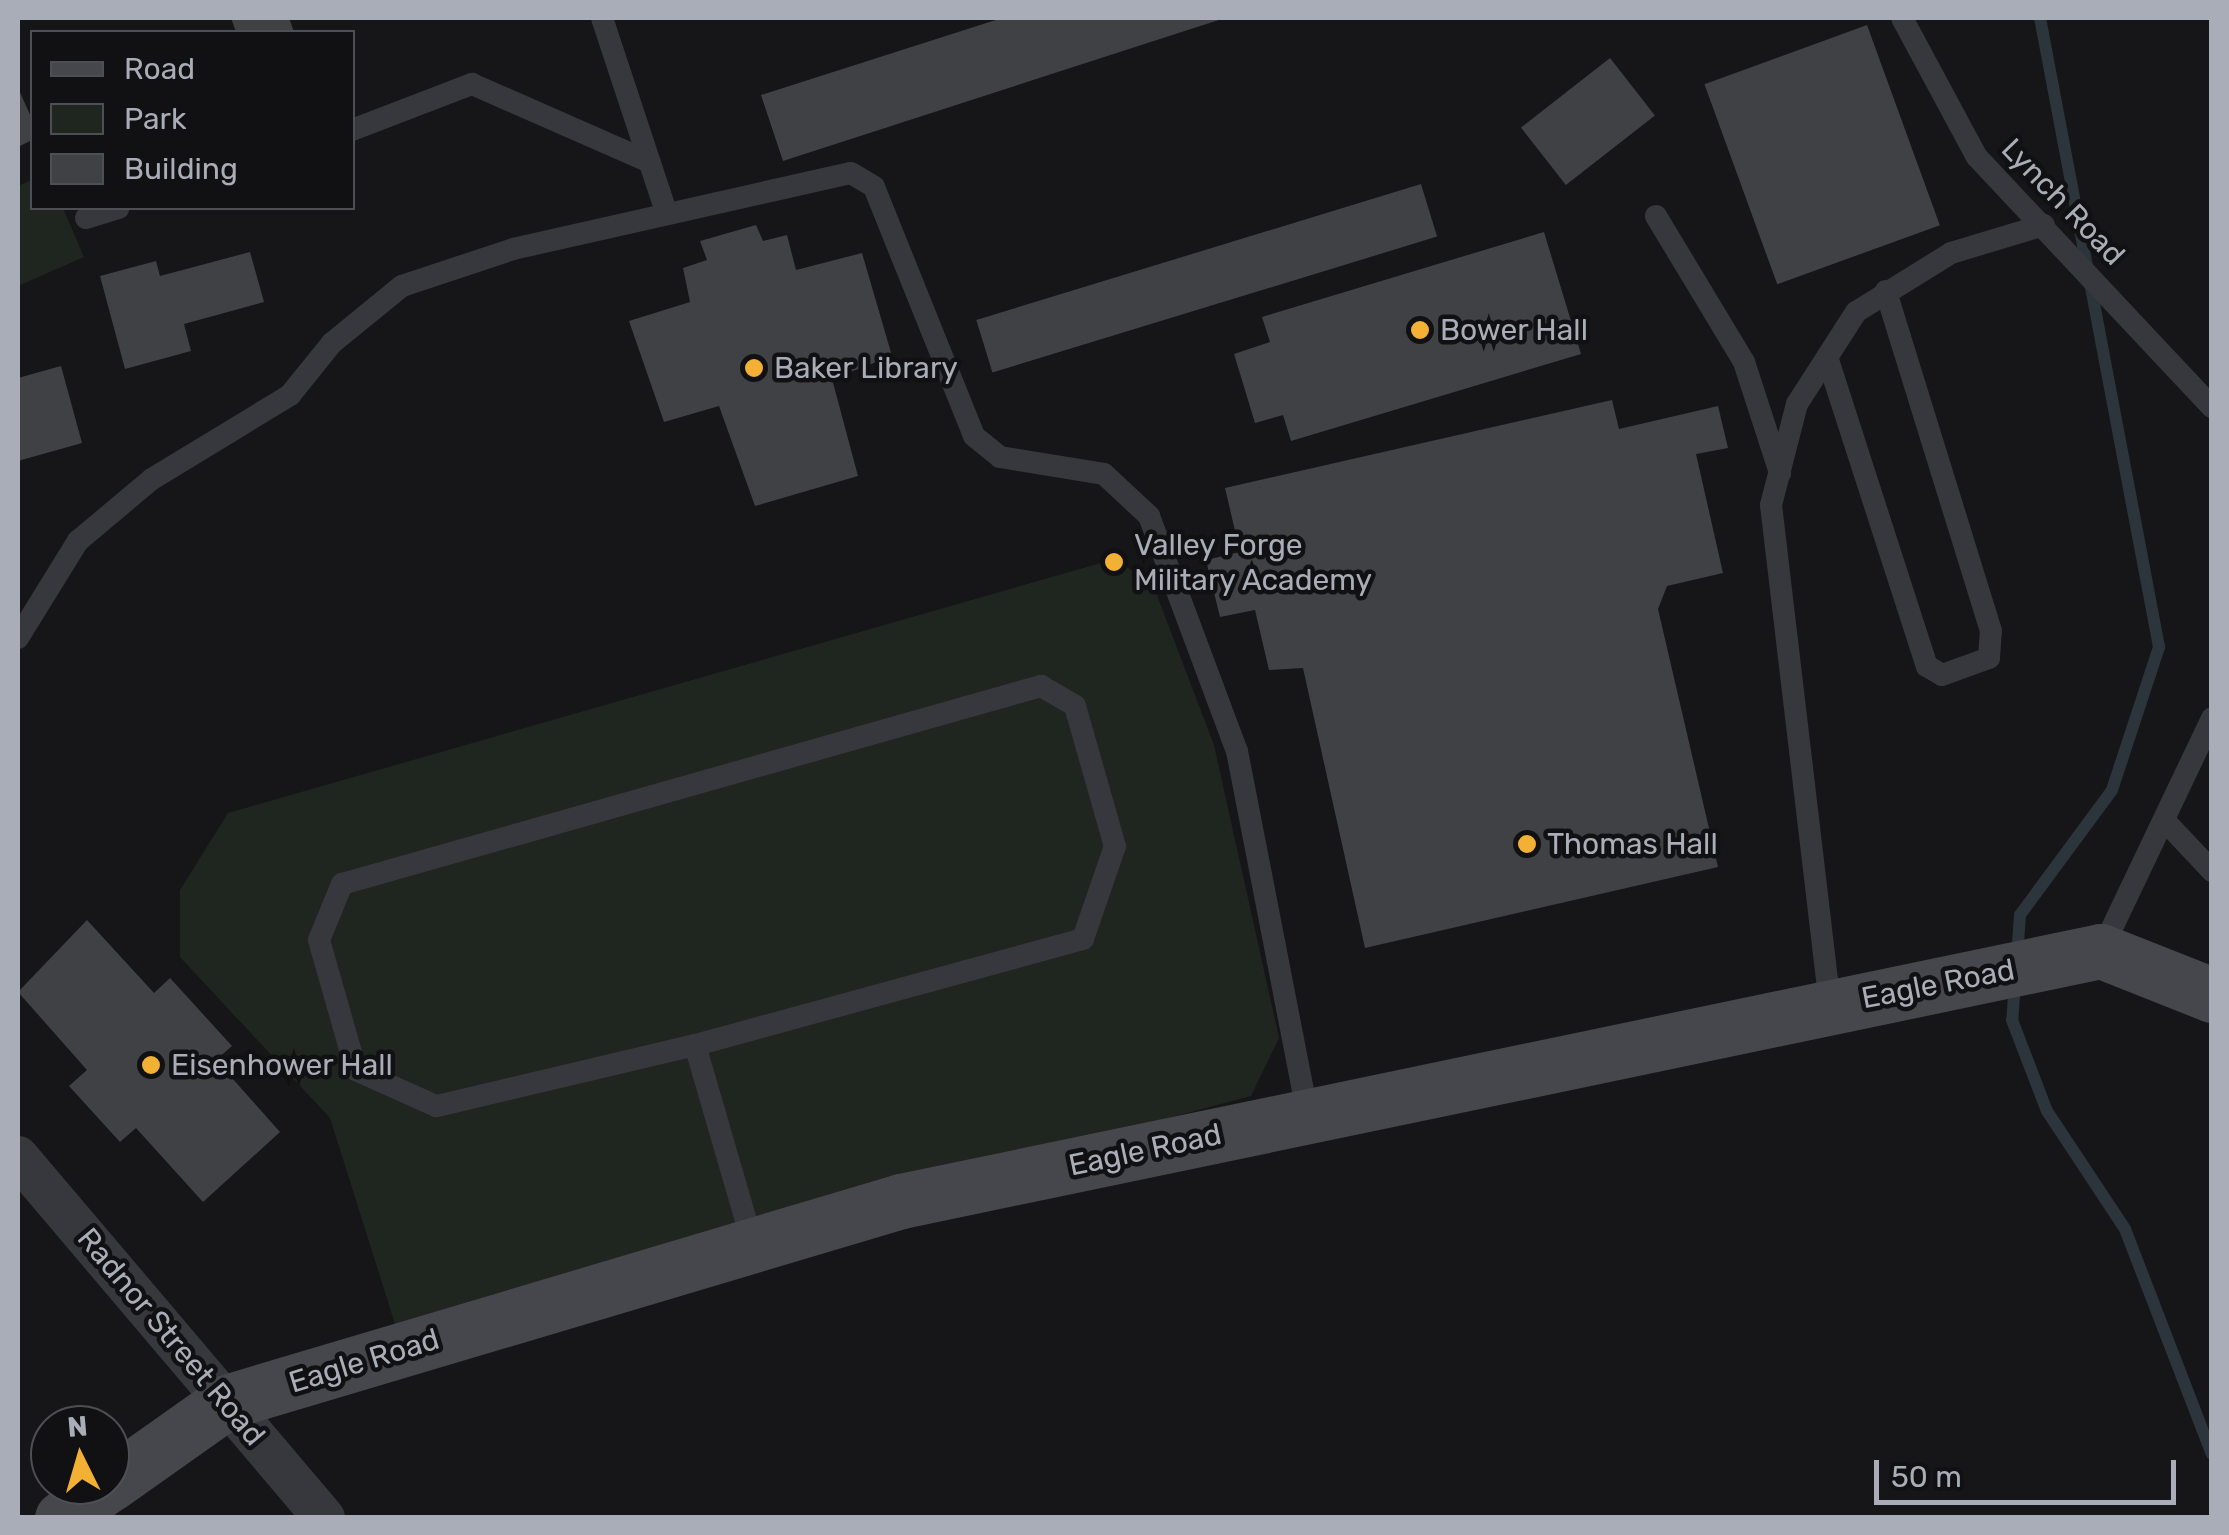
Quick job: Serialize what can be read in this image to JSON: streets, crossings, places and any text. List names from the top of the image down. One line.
{"streets":{"street":["Eagle Road","Radnor Street Road"],"lane":["Lynch Road"]},"crossings":[["Eagle Road","Radnor Street Road"]],"places":["Bower Hall","Baker Library","Valley Forge Military Academy","Thomas Hall","Eisenhower Hall"],"legend":["Road","Park","Building"],"scale_bar":"50 m","north":"top"}
